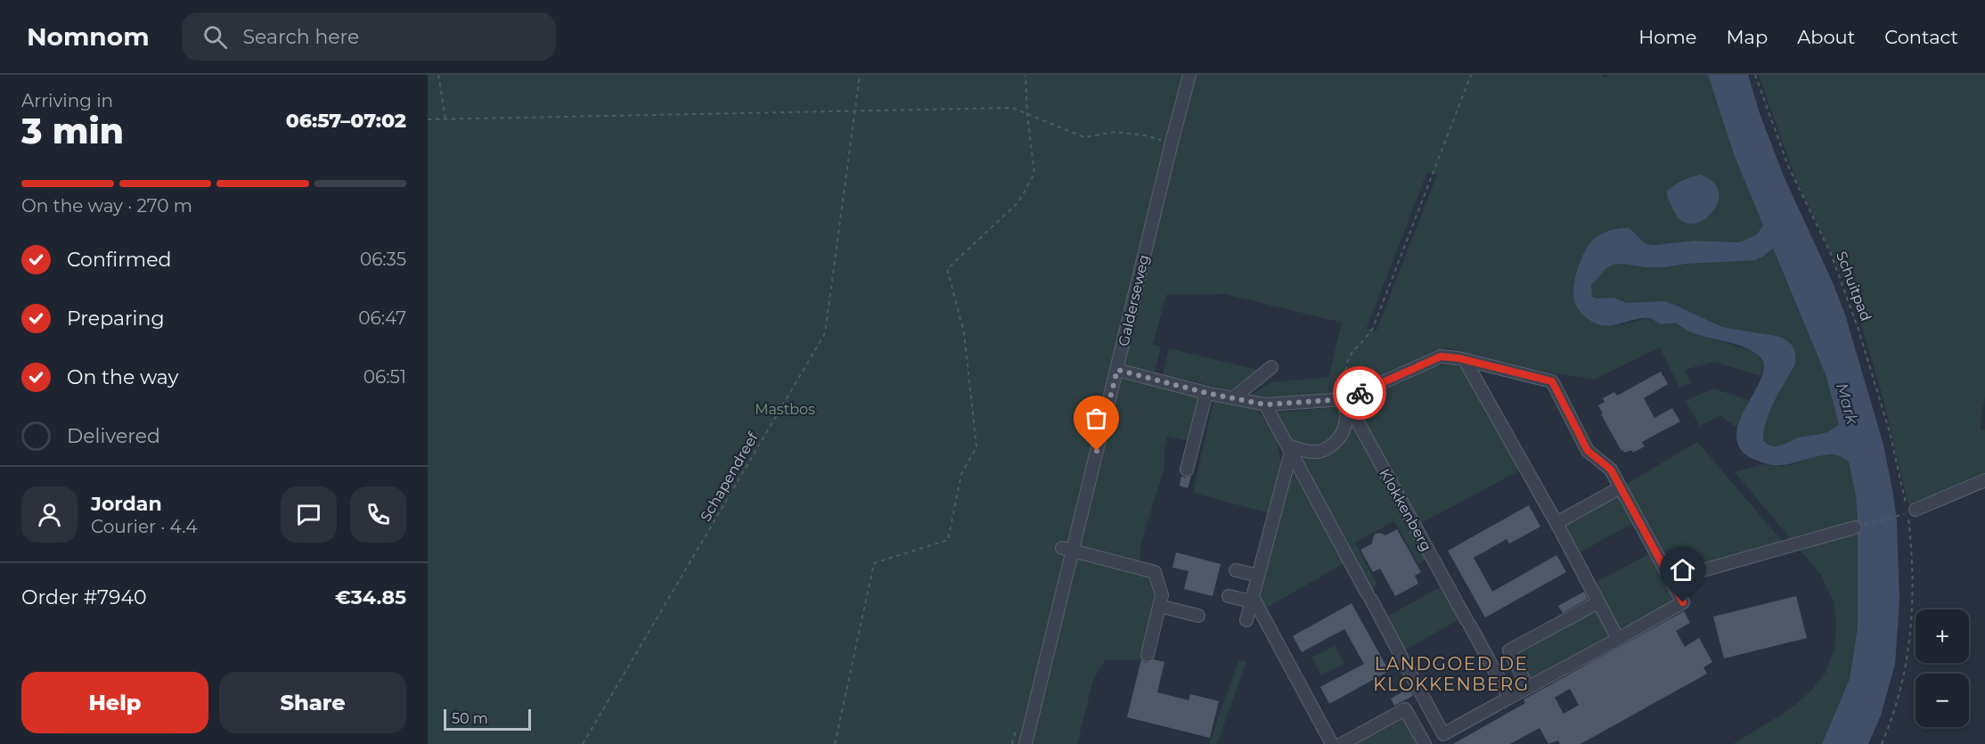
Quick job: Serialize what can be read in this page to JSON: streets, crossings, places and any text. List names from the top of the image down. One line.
{"streets":{"street":["Galderseweg","Klokkenberg"],"path":["Schuitpad","Schapendreef"]},"districts":["LANDGOED DE KLOKKENBERG"],"water":["Mark"],"parks":["Mastbos"],"scale_bar":"50 m","page":{"header":"Nomnom","search":"Search here","nav":["Home","Map","About","Contact"],"heading":["3 min","Arriving in","06:57–07:02"],"panel":["Jordan","Courier · 4.4","Order #7940","€34.85"],"bar":"On the way · 270 m","list":[["Confirmed","06:35"],["Preparing","06:47"],["On the way","06:51"],"Delivered"],"map_buttons":["+","−"],"buttons":["Help","Share"],"scale":"50 m"}}
